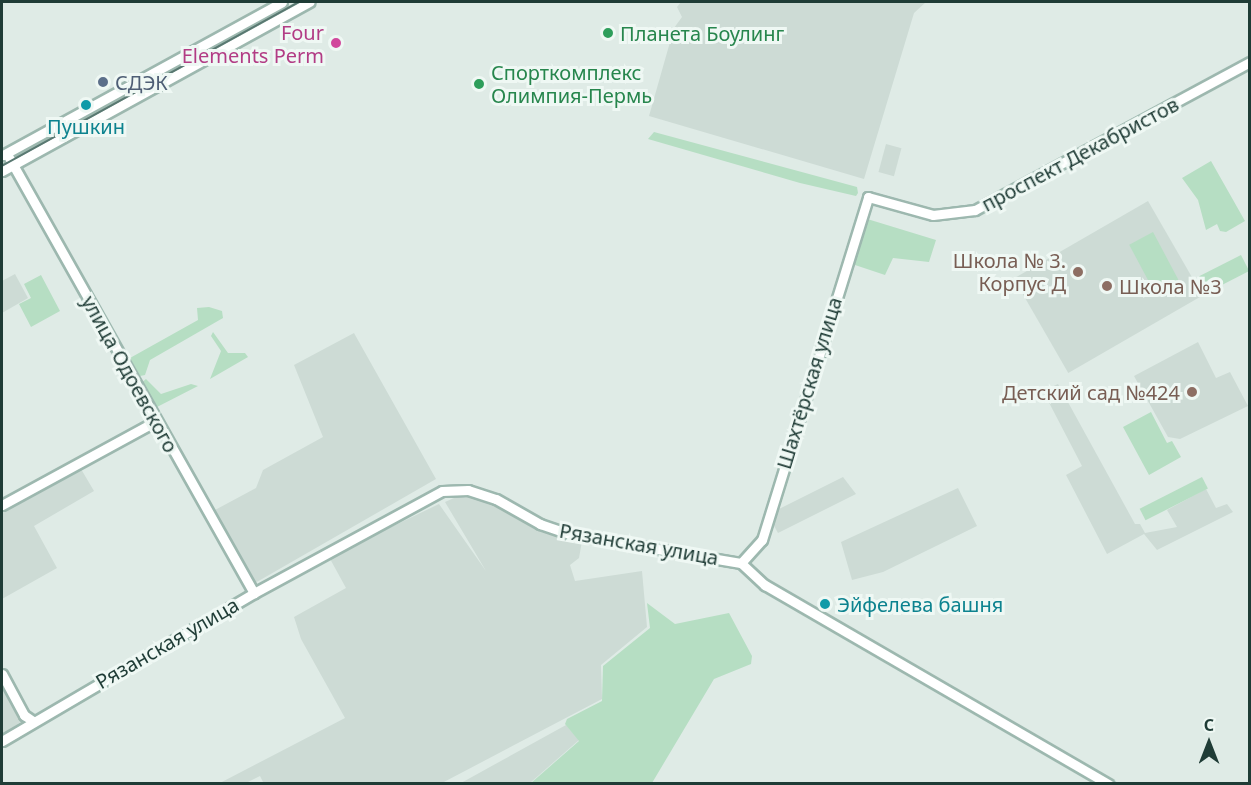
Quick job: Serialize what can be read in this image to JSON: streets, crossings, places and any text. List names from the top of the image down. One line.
{"streets":{"main road":["проспект Декабристов","улица Одоевского","Шахтёрская улица","Рязанская улица"]},"crossings":[["проспект Декабристов","Шахтёрская улица"],["улица Одоевского","Рязанская улица"],["Шахтёрская улица","Рязанская улица"]],"places":["Планета Боулинг","Four Elements Perm","СДЭК","Спорткомплекс Олимпия-Пермь","Пушкин","Школа № 3. Корпус Д","Школа №3","Детский сад №424","Эйфелева башня"],"north":"top"}
